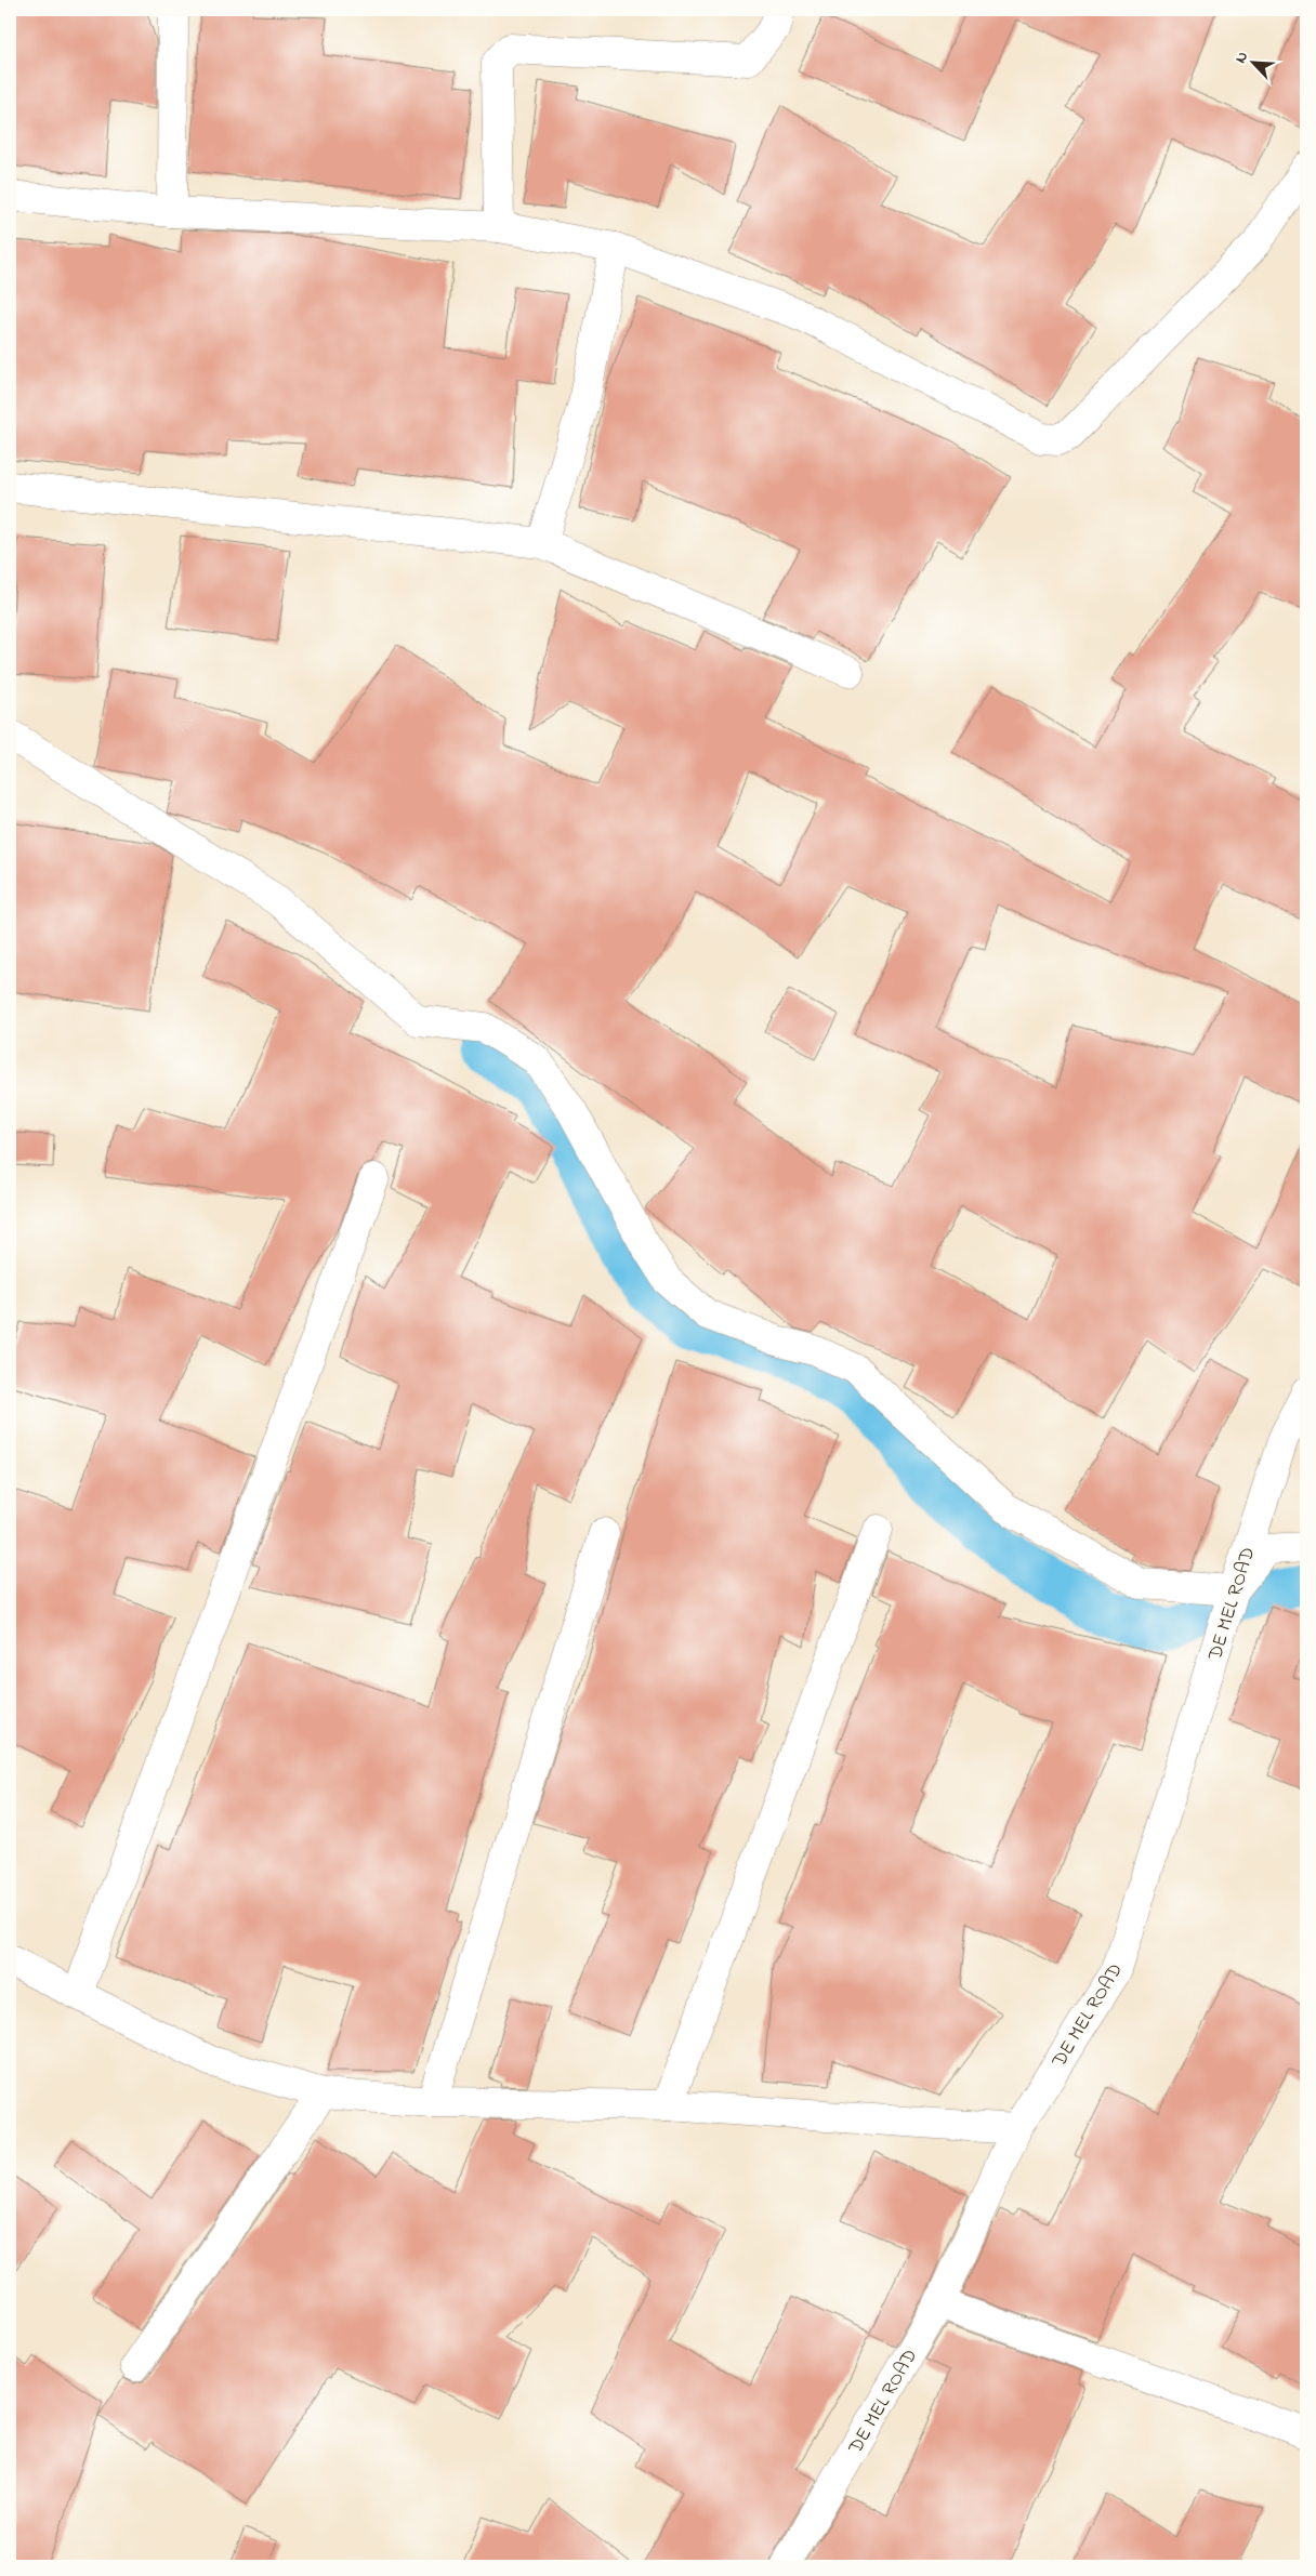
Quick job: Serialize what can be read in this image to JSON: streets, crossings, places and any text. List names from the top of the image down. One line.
{"streets":{"street":["DE MEL ROAD"]},"north":"top left"}
